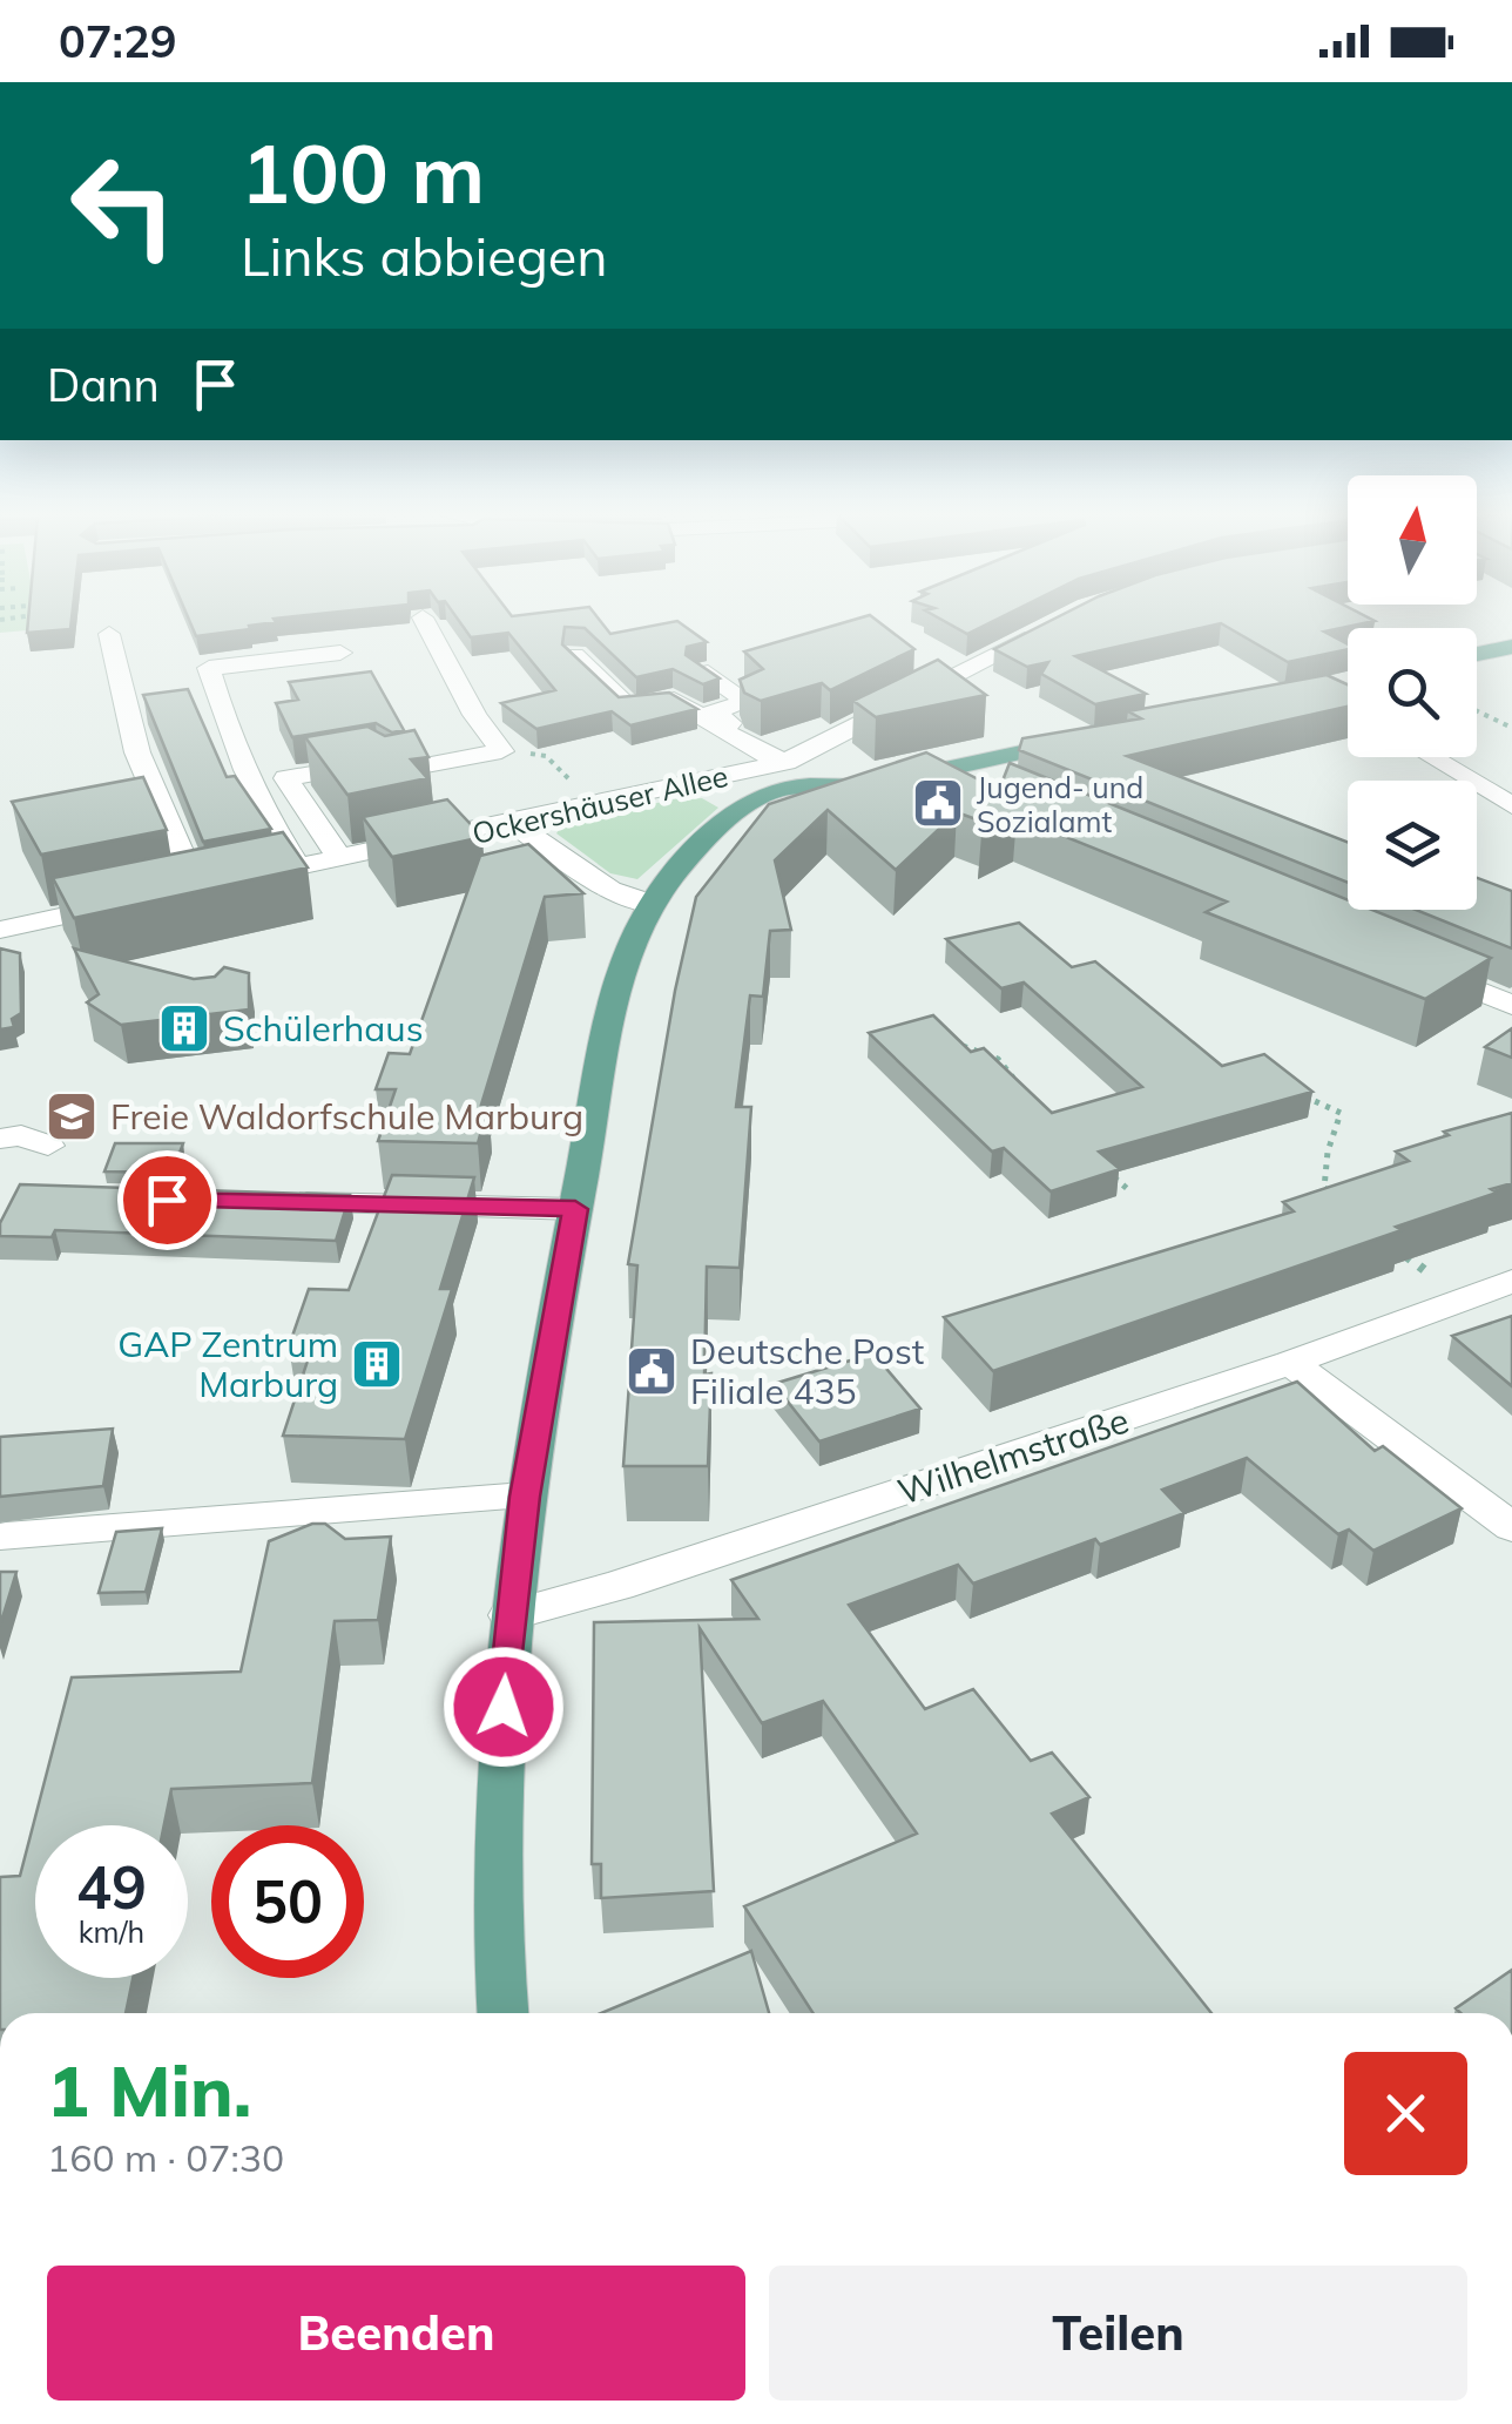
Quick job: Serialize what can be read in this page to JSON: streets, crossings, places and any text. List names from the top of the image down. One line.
{"streets":{"street":["Ockershäuser Allee","Wilhelmstraße"]},"places":{"public building":["Jugend- und Sozialamt","Deutsche Post Filiale 435"],"building":["Schülerhaus","GAP Zentrum Marburg"],"school or university":["Freie Waldorfschule Marburg"]},"north":"top","page":{"status":"07:29","turn":["100 m","Links abbiegen"],"then":"Dann","speed":"49 km/h","limit":"50","heading":["1 Min.","160 m · 07:30"],"buttons":["Beenden","Teilen"]}}
